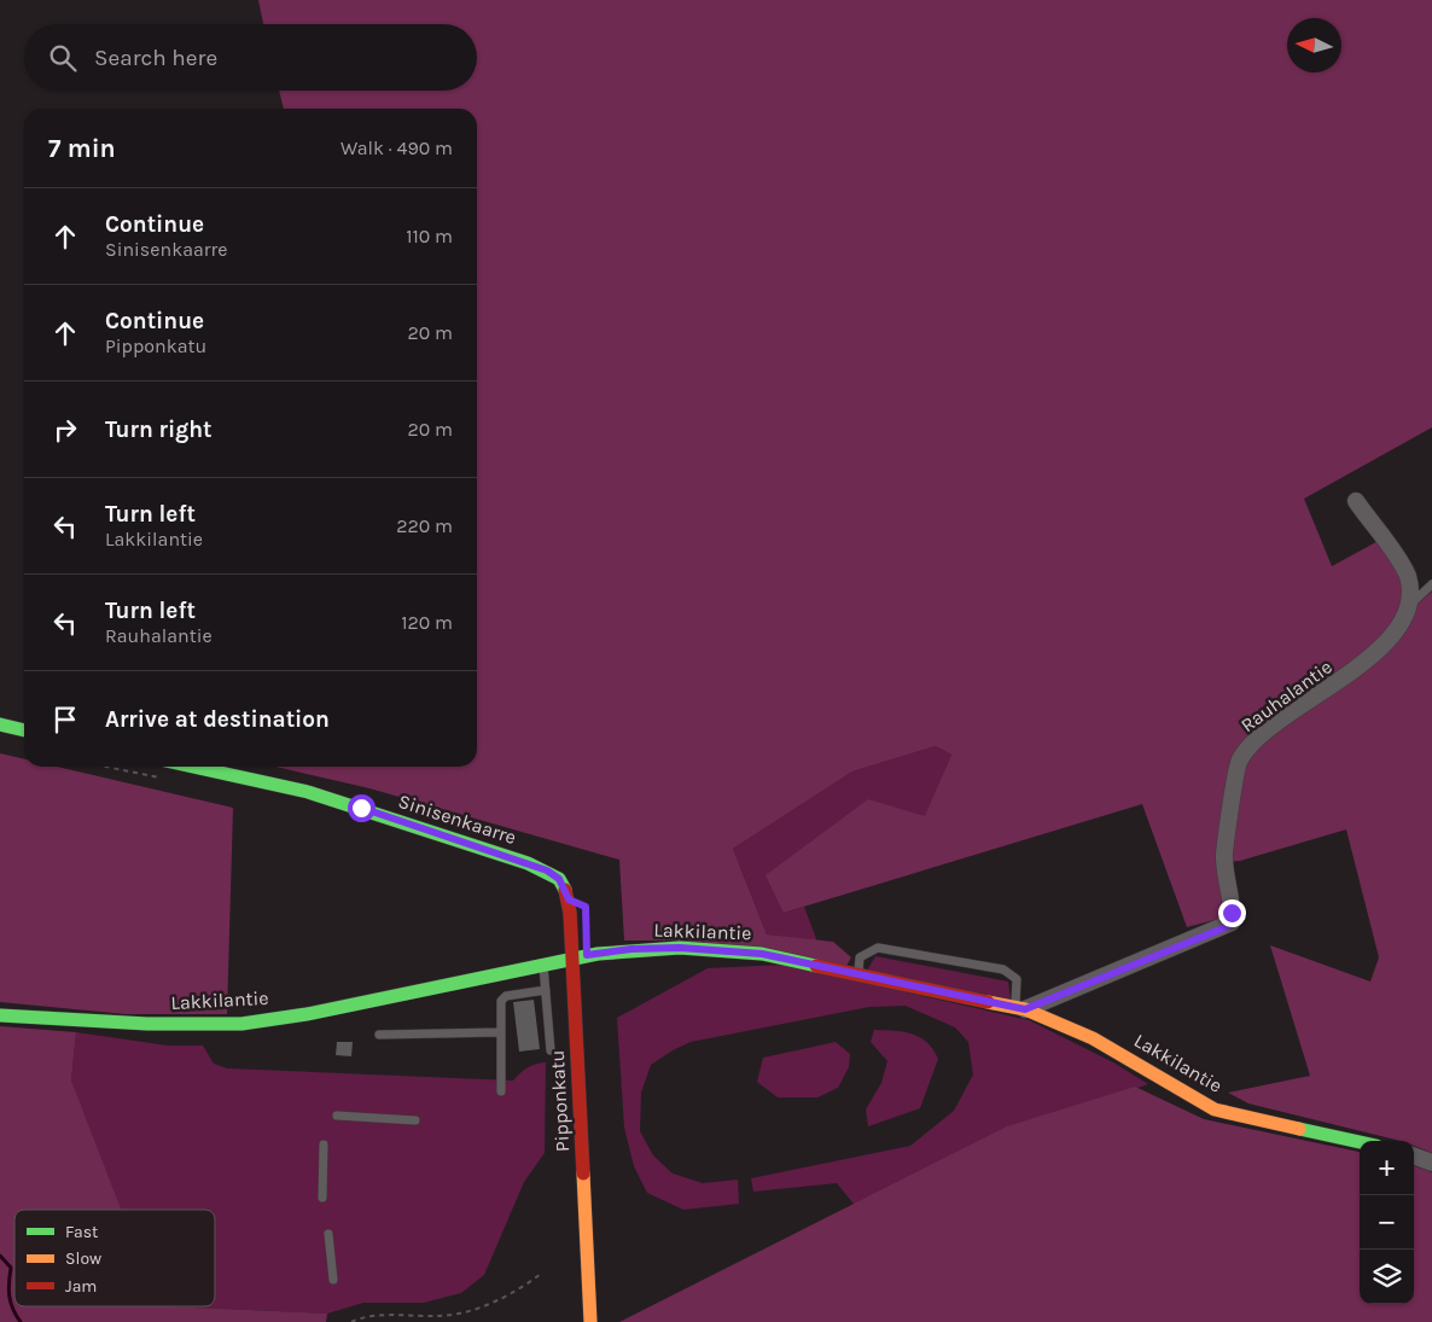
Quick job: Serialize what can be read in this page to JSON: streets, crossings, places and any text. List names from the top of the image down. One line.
{"streets":{"street":["Rauhalantie","Sinisenkaarre","Lakkilantie","Pipponkatu"]},"crossings":[["Rauhalantie","Lakkilantie"],["Sinisenkaarre","Pipponkatu"],["Lakkilantie","Pipponkatu"]],"legend":["Fast","Slow","Jam"],"north":"left","page":{"search":"Search here","heading":["7 min","Walk · 490 m"],"list":[["Continue","Sinisenkaarre","110 m"],["Continue","Pipponkatu","20 m"],["Turn right","20 m"],["Turn left","Lakkilantie","220 m"],["Turn left","Rauhalantie","120 m"],"Arrive at destination"],"map_buttons":["+","−"]}}
